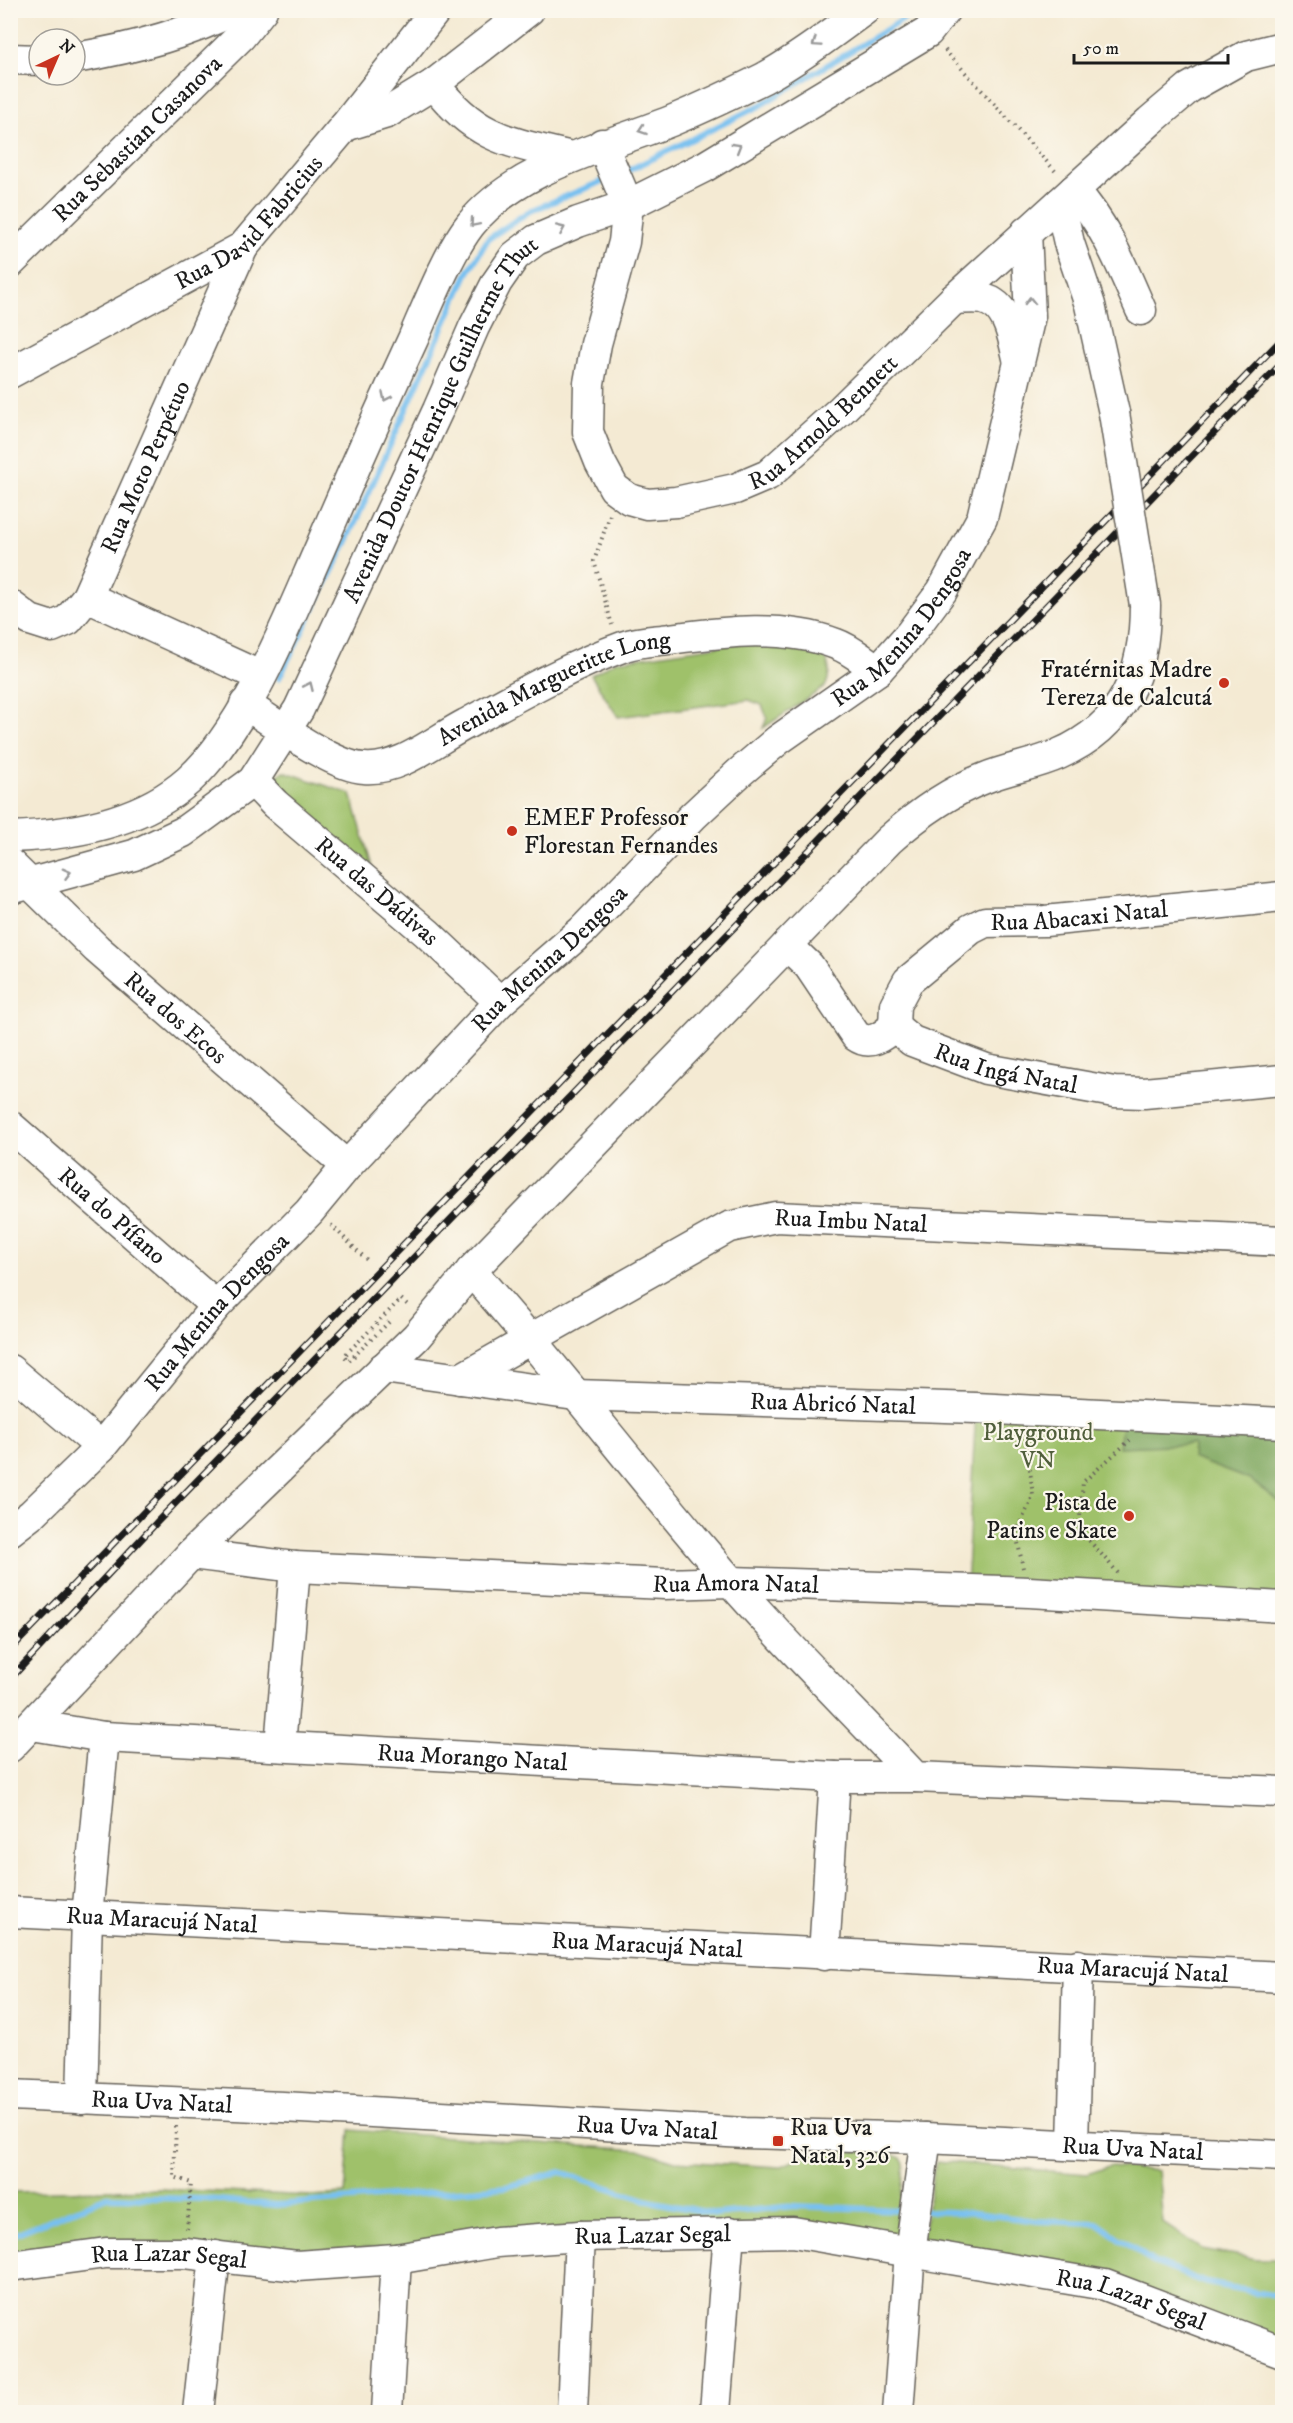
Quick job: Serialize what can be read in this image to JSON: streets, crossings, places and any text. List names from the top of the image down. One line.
{"streets":{"street":["Rua Sebastian Casanova","Rua David Fabricius","Rua Arnold Bennett","Avenida Doutor Henrique Guilherme Thut","Rua Moto Perpétuo","Rua Menina Dengosa","Avenida Margueritte Long","Rua das Dádivas","Rua Abacaxi Natal","Rua dos Ecos","Rua Ingá Natal","Rua do Pífano","Rua Imbu Natal","Rua Abricó Natal","Rua Amora Natal","Rua Morango Natal","Rua Maracujá Natal","Rua Uva Natal","Rua Lazar Segal"]},"crossings":[["Rua David Fabricius","Rua Moto Perpétuo"],["Rua Arnold Bennett","Rua Menina Dengosa"],["Avenida Doutor Henrique Guilherme Thut","Avenida Margueritte Long"],["Avenida Doutor Henrique Guilherme Thut","Rua das Dádivas"],["Avenida Doutor Henrique Guilherme Thut","Rua dos Ecos"],["Rua Menina Dengosa","Avenida Margueritte Long"],["Rua Menina Dengosa","Rua das Dádivas"],["Rua Menina Dengosa","Rua dos Ecos"],["Rua Menina Dengosa","Rua do Pífano"],["Rua Abacaxi Natal","Rua Ingá Natal"],["Rua Imbu Natal","Rua Abricó Natal"]],"parks":["Playground VN"],"places":{"other":["Fratérnitas Madre Tereza de Calcutá","EMEF Professor Florestan Fernandes","Pista de Patins e Skate"],"transit":["Rua Uva Natal, 326"]},"scale_bar":"50 m","north":"top right"}
